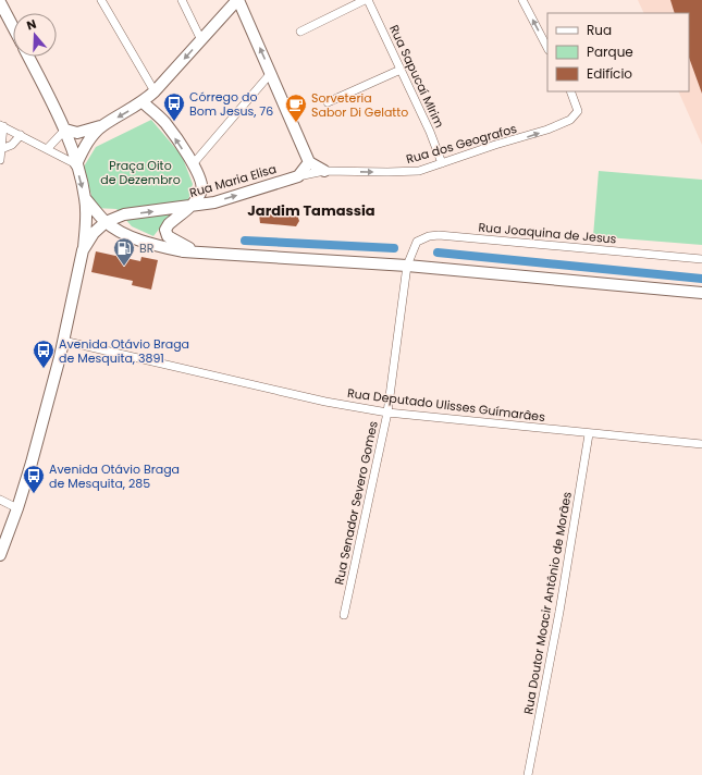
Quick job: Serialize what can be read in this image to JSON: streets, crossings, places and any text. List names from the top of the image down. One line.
{"streets":{"main road":["Rua Maria Elisa"],"street":["Rua Sapucaí MIrim","Rua dos Geografos","Rua Joaquina de Jesus","Rua Deputado Ulisses Guímarâes","Rua Senador Severo Gomes","Rua Doutor Moacir Antônio de Morâes"]},"crossings":[["Rua Sapucaí MIrim","Rua dos Geografos"],["Rua dos Geografos","Rua Maria Elisa"],["Rua Joaquina de Jesus","Rua Senador Severo Gomes"],["Rua Deputado Ulisses Guímarâes","Rua Senador Severo Gomes"],["Rua Deputado Ulisses Guímarâes","Rua Doutor Moacir Antônio de Morâes"]],"one_way":["Rua dos Geografos"],"districts":["Jardim Tamassia"],"parks":["Praça Oito de Dezembro"],"places":{"bus stop":["Córrego do Bom Jesus, 76","Avenida Otávio Braga de Mesquita, 3891","Avenida Otávio Braga de Mesquita, 285"],"cafe":["Sorveteria Sabor Di Gelatto"],"fuel station":["BR"]},"legend":["Rua","Parque","Edifício"],"north":"top"}
